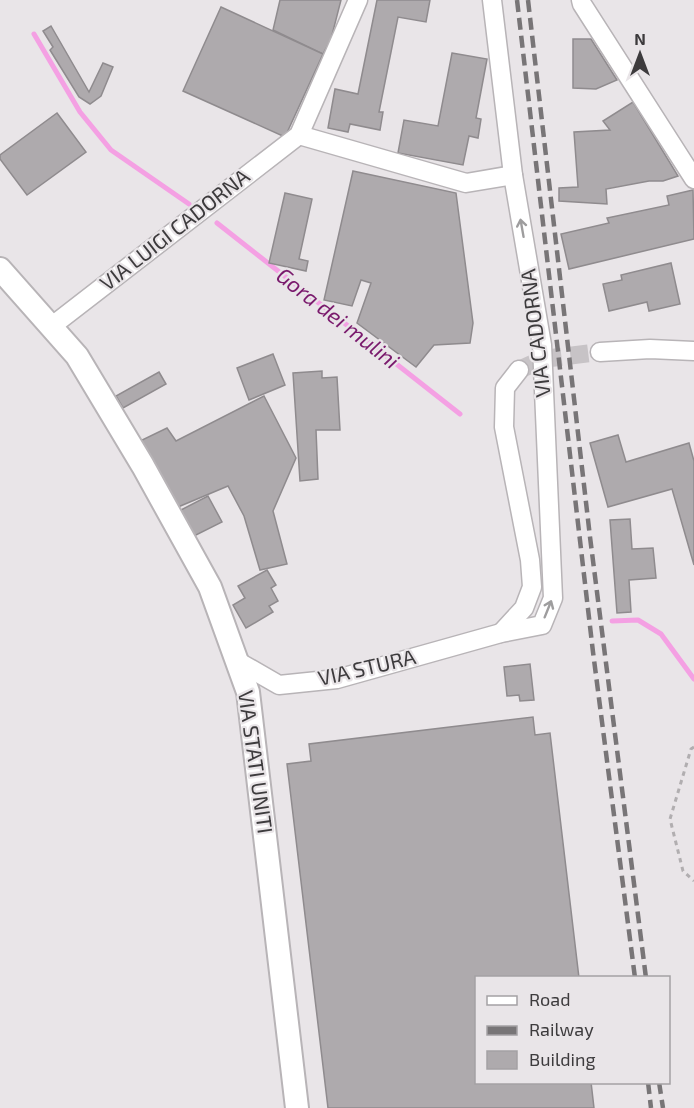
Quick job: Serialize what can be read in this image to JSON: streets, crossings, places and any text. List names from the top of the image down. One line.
{"streets":{"street":["VIA LUIGI CADORNA","VIA CADORNA","VIA STURA","VIA STATI UNITI"]},"crossings":[["VIA LUIGI CADORNA","VIA STATI UNITI"],["VIA CADORNA","VIA STURA"],["VIA STURA","VIA STATI UNITI"]],"water":["Gora dei mulini"],"legend":["Road","Railway","Building"],"north":"top"}
